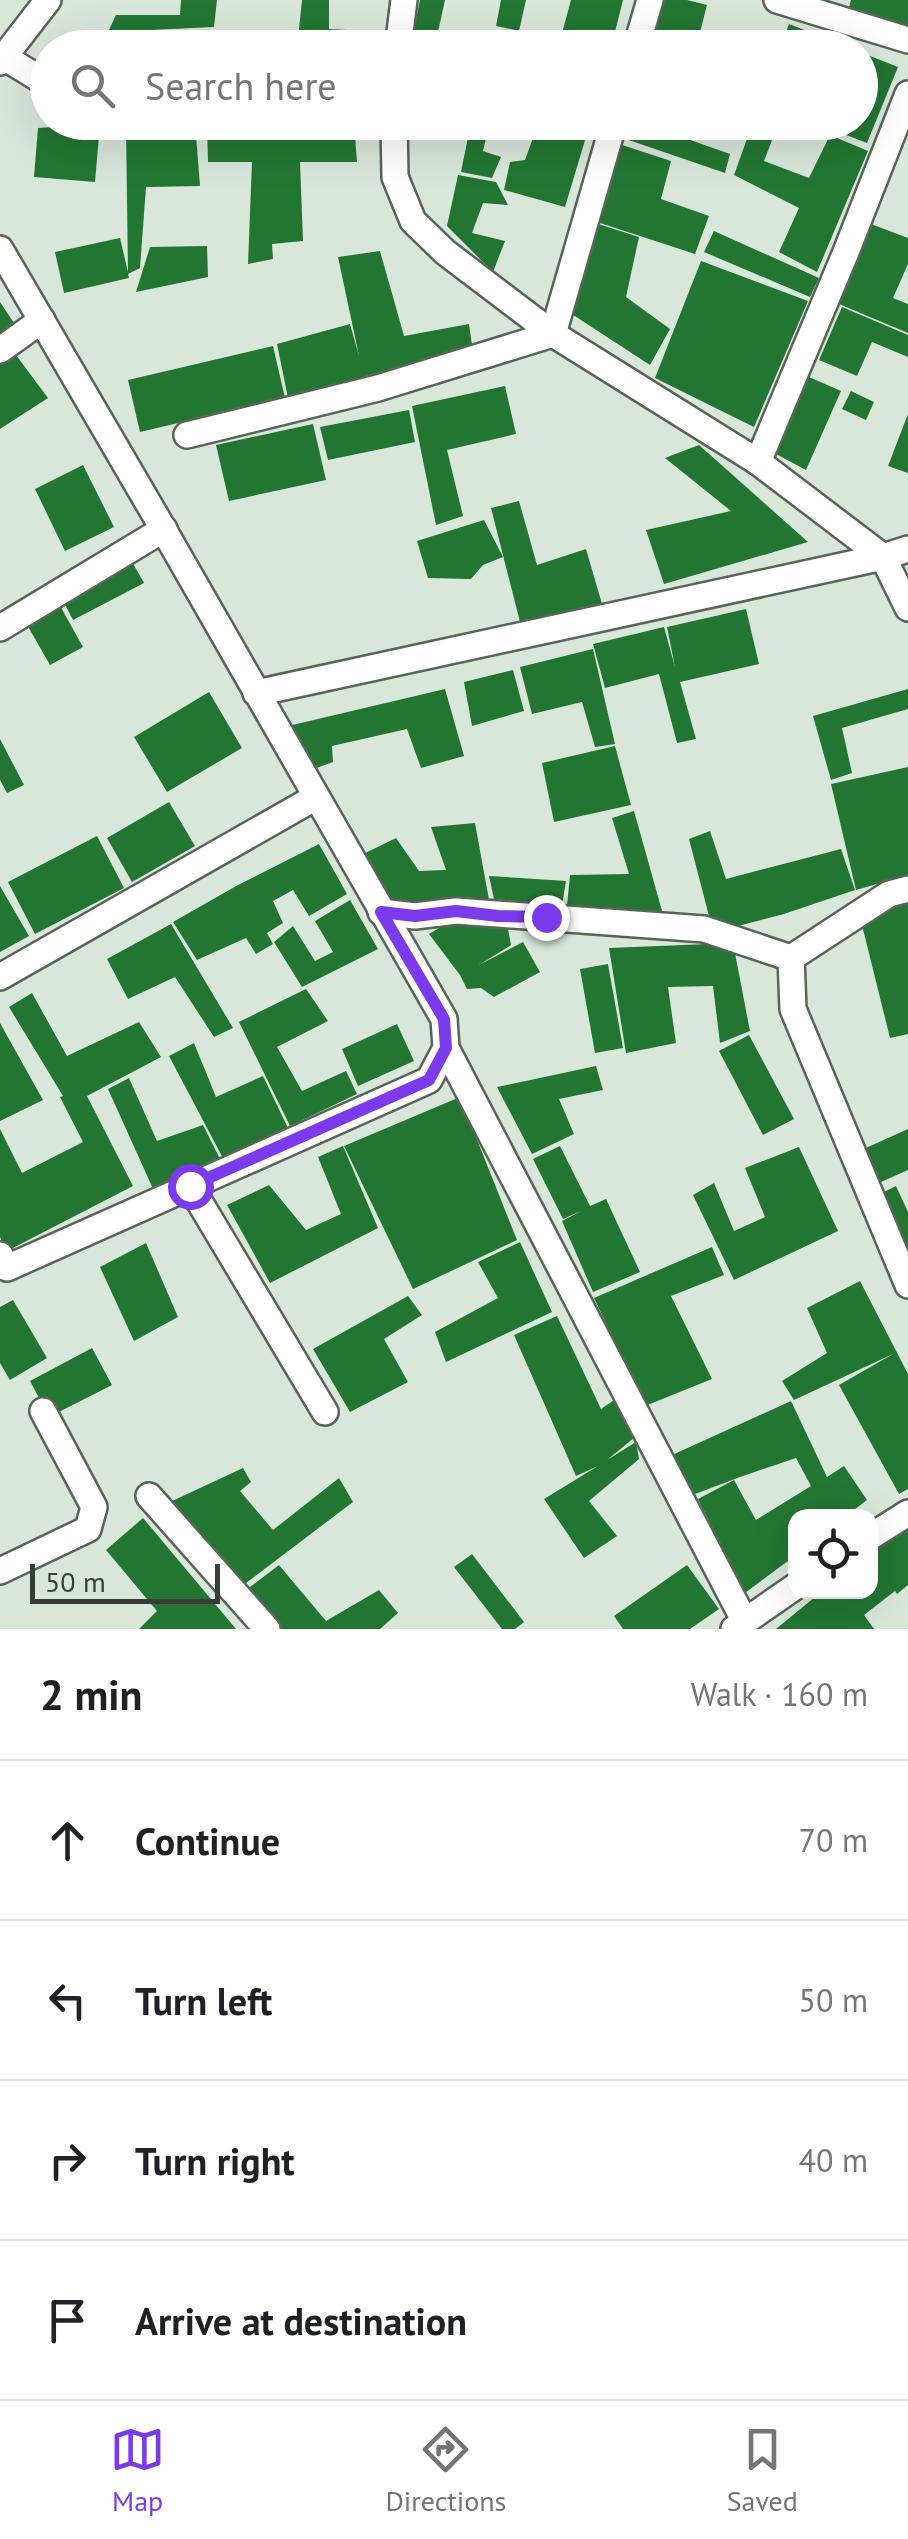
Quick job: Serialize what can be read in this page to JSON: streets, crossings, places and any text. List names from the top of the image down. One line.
{"scale_bar":"50 m","page":{"search":"Search here","scale":"50 m","heading":["2 min","Walk · 160 m"],"list":[["Continue","70 m"],["Turn left","50 m"],["Turn right","40 m"],"Arrive at destination"],"nav":["Map","Directions","Saved"]}}
